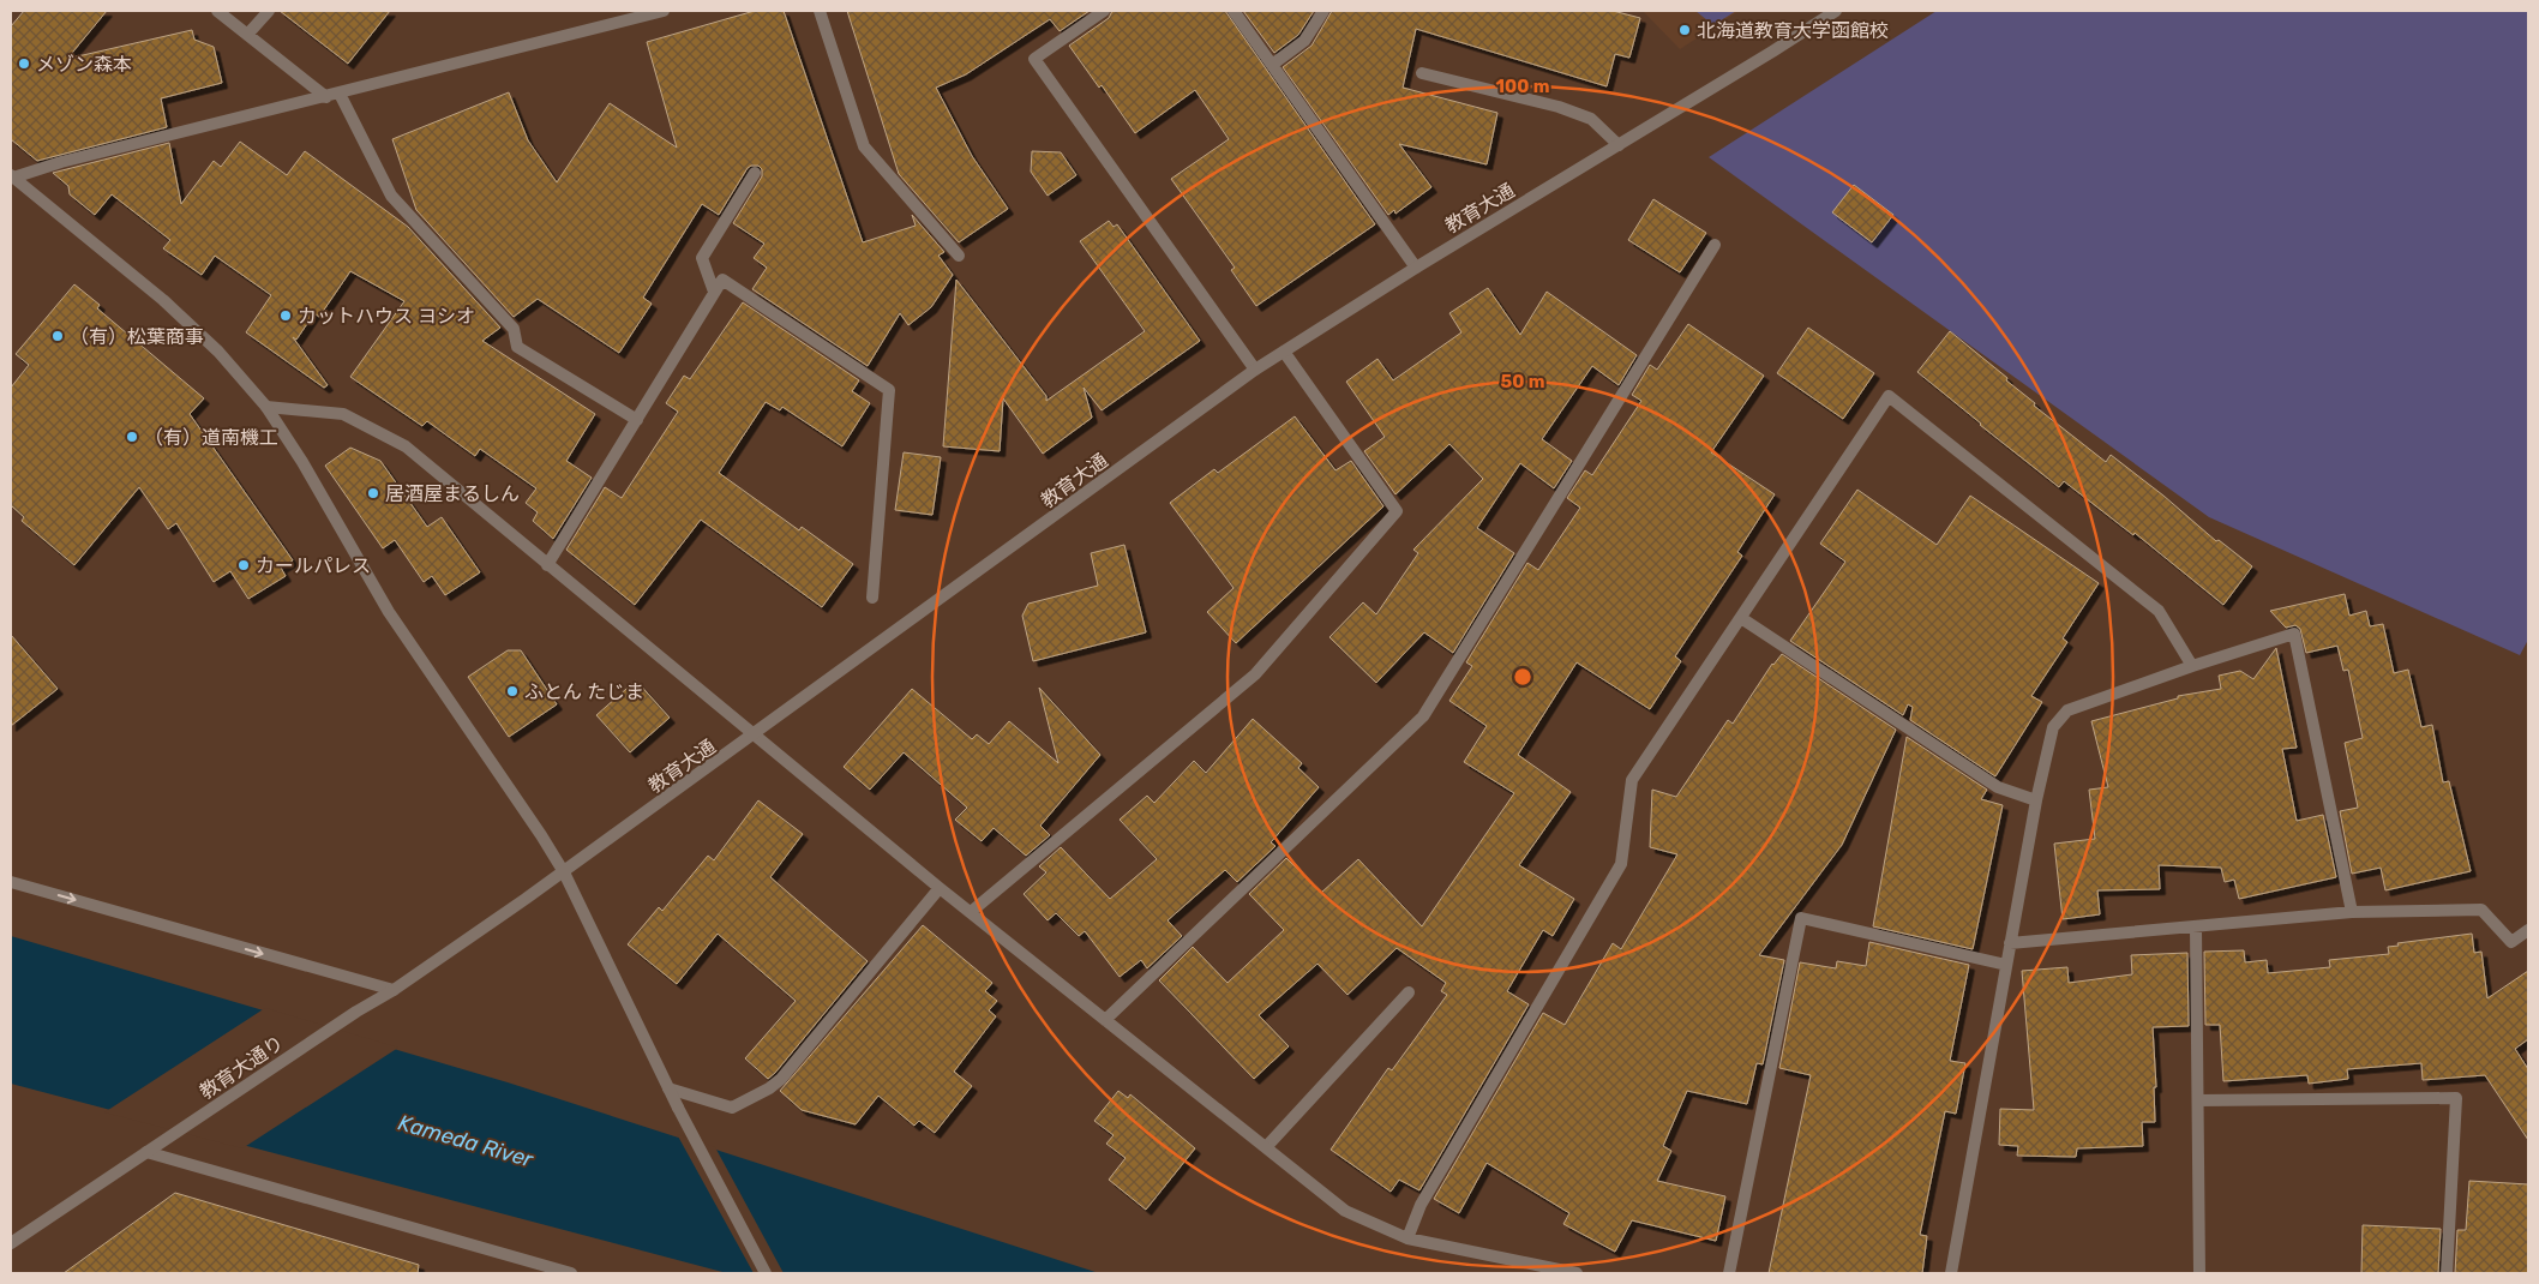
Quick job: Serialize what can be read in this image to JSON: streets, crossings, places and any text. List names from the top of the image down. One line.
{"streets":{"street":["教育大通","教育大通り"]},"crossings":[["教育大通","教育大通り"]],"water":["Kameda River"],"places":["北海道教育大学函館校","メゾン森本","カットハウス ヨシオ","（有）松葉商事","（有）道南機工","居酒屋まるしん","カールパレス","ふとん たじま"],"rings":["100 m","50 m"]}
